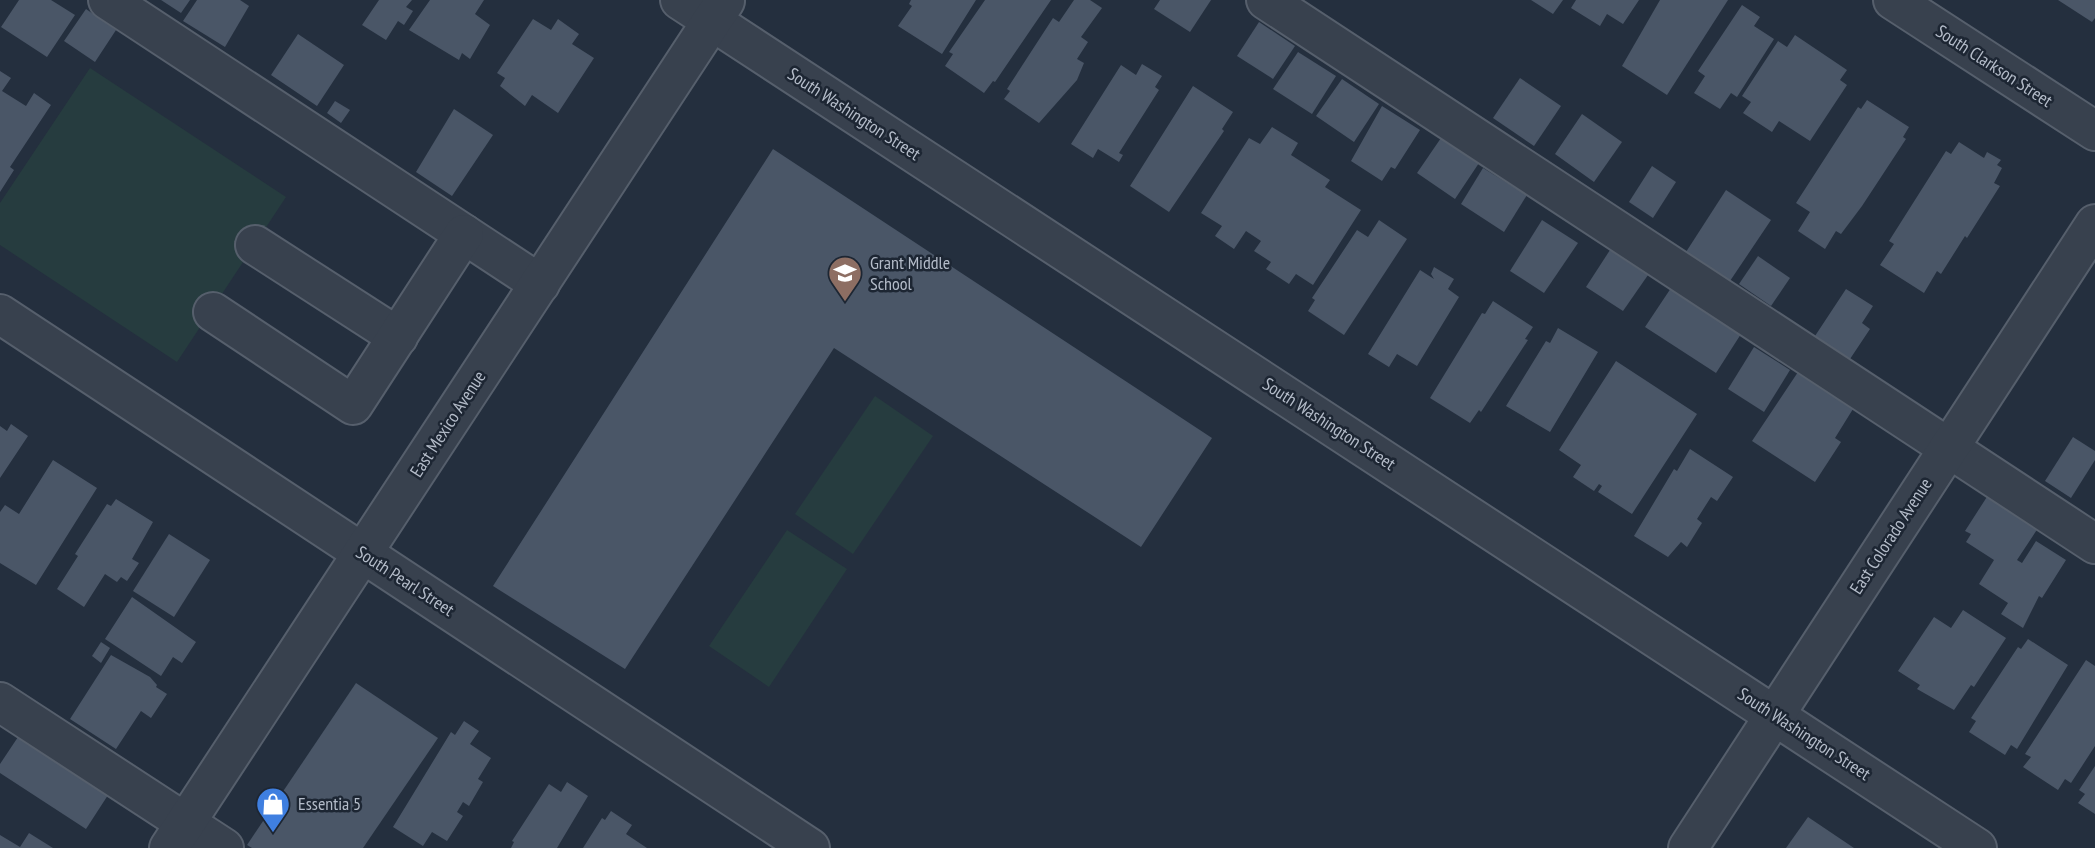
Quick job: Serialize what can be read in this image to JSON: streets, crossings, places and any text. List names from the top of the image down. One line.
{"streets":{"street":["South Clarkson Street","South Washington Street","East Mexico Avenue","East Colorado Avenue","South Pearl Street"]},"crossings":[["South Washington Street","East Mexico Avenue"],["South Washington Street","East Colorado Avenue"],["East Mexico Avenue","South Pearl Street"]],"places":{"school or university":["Grant Middle School"],"shop":["Essentia 5"]}}
